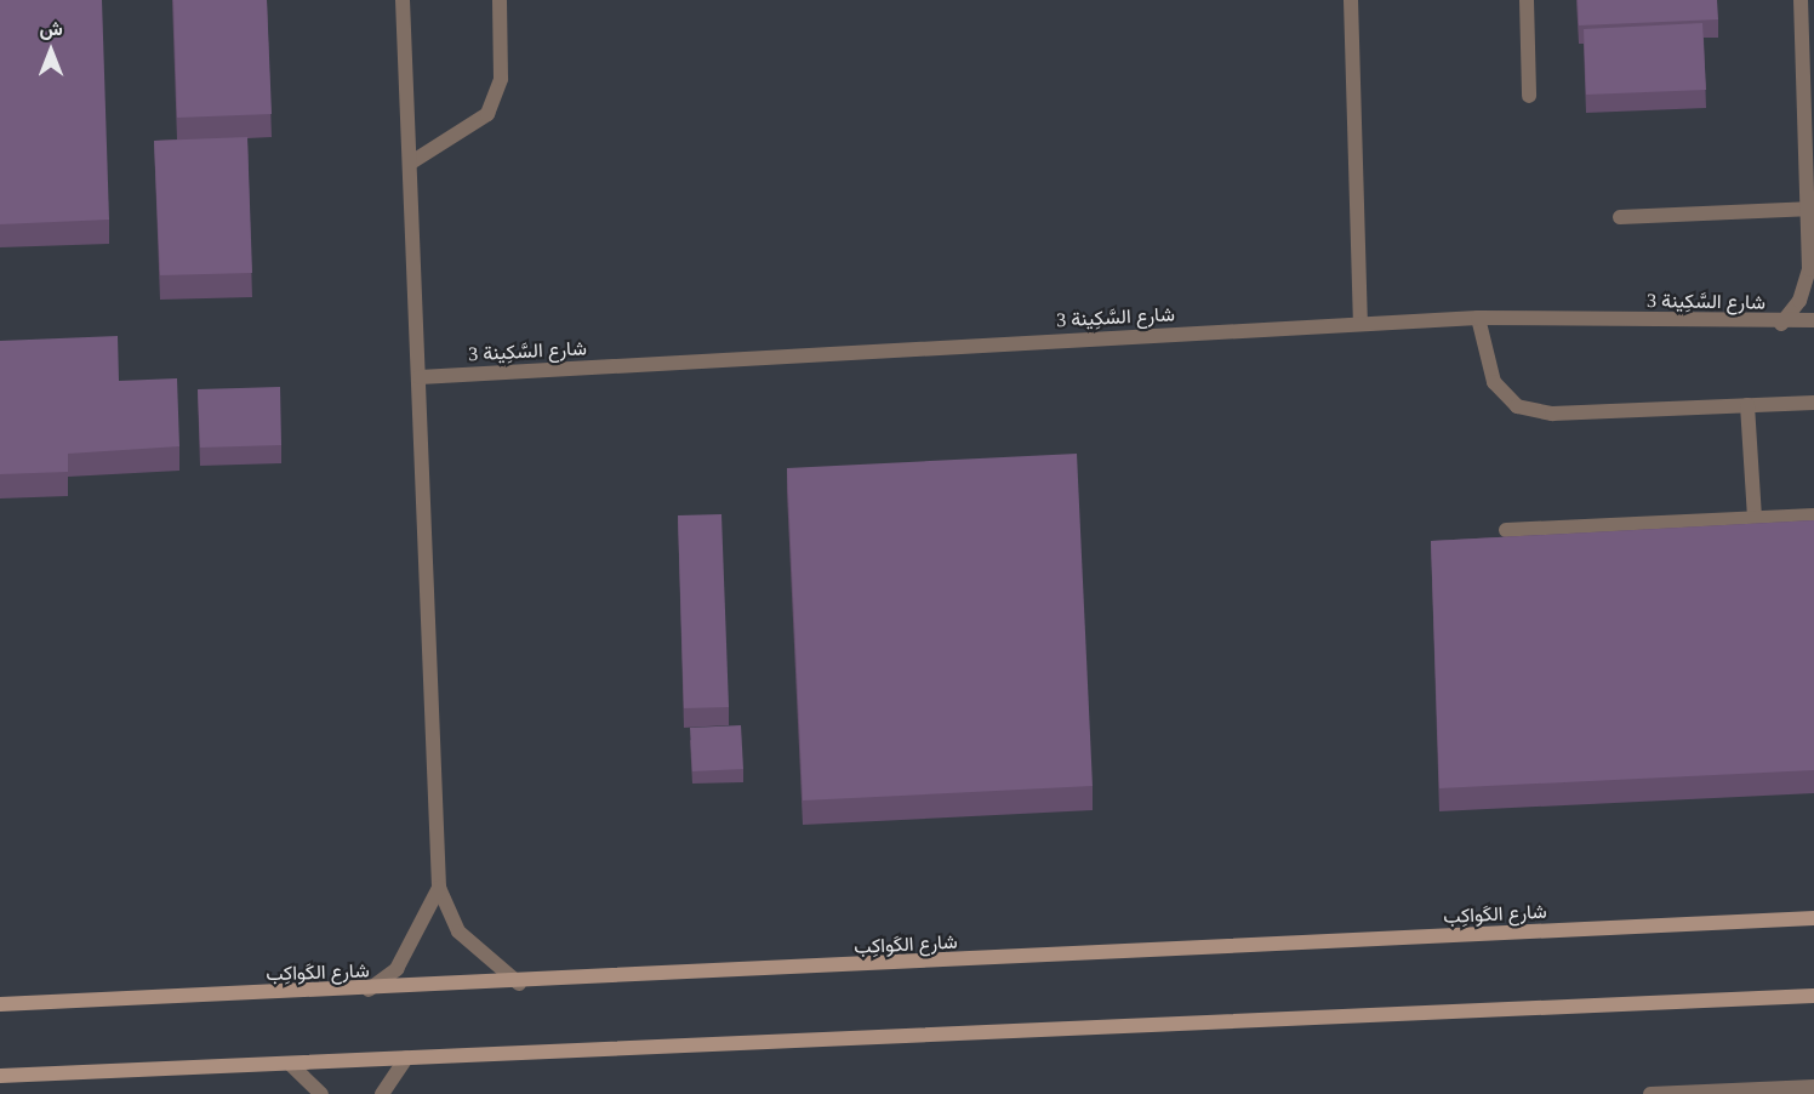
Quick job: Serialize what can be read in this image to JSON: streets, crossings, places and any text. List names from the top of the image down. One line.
{"streets":{"street":["شارع السَّكِينة 3","شارع الكَواكِب"]},"north":"top"}
